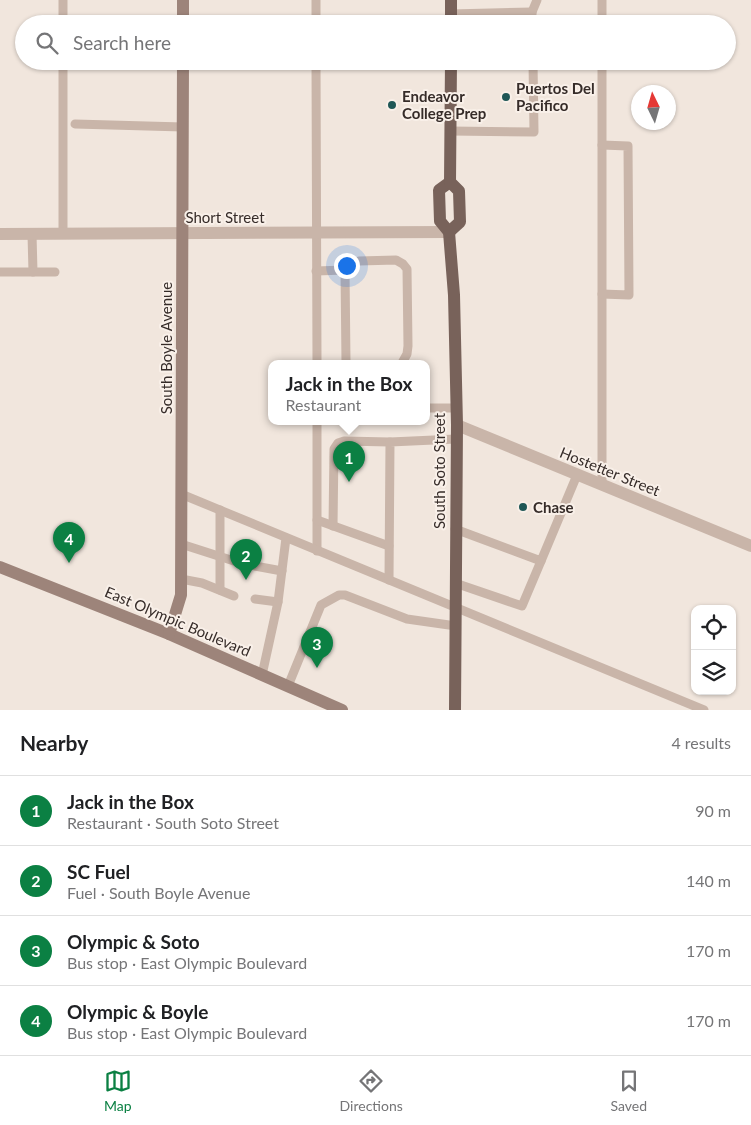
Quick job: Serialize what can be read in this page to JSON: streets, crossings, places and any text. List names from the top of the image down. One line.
{"streets":{"main road":["South Boyle Avenue","South Soto Street","East Olympic Boulevard"],"street":["Short Street","Hostetter Street"]},"crossings":[["Short Street","South Boyle Avenue"],["Short Street","South Soto Street"],["South Boyle Avenue","East Olympic Boulevard"],["South Soto Street","Hostetter Street"]],"places":["Puertos Del Pacifico","Endeavor College Prep","Chase"],"north":"top","page":{"search":"Search here","popup":["Jack in the Box","Restaurant"],"pins":["1","4","2","3"],"heading":["Nearby","4 results"],"list":[{"mark":"1","name":"Jack in the Box","note":"Restaurant · South Soto Street","value":"90 m"},{"mark":"2","name":"SC Fuel","note":"Fuel · South Boyle Avenue","value":"140 m"},{"mark":"3","name":"Olympic & Soto","note":"Bus stop · East Olympic Boulevard","value":"170 m"},{"mark":"4","name":"Olympic & Boyle","note":"Bus stop · East Olympic Boulevard","value":"170 m"}],"nav":["Map","Directions","Saved"]}}
